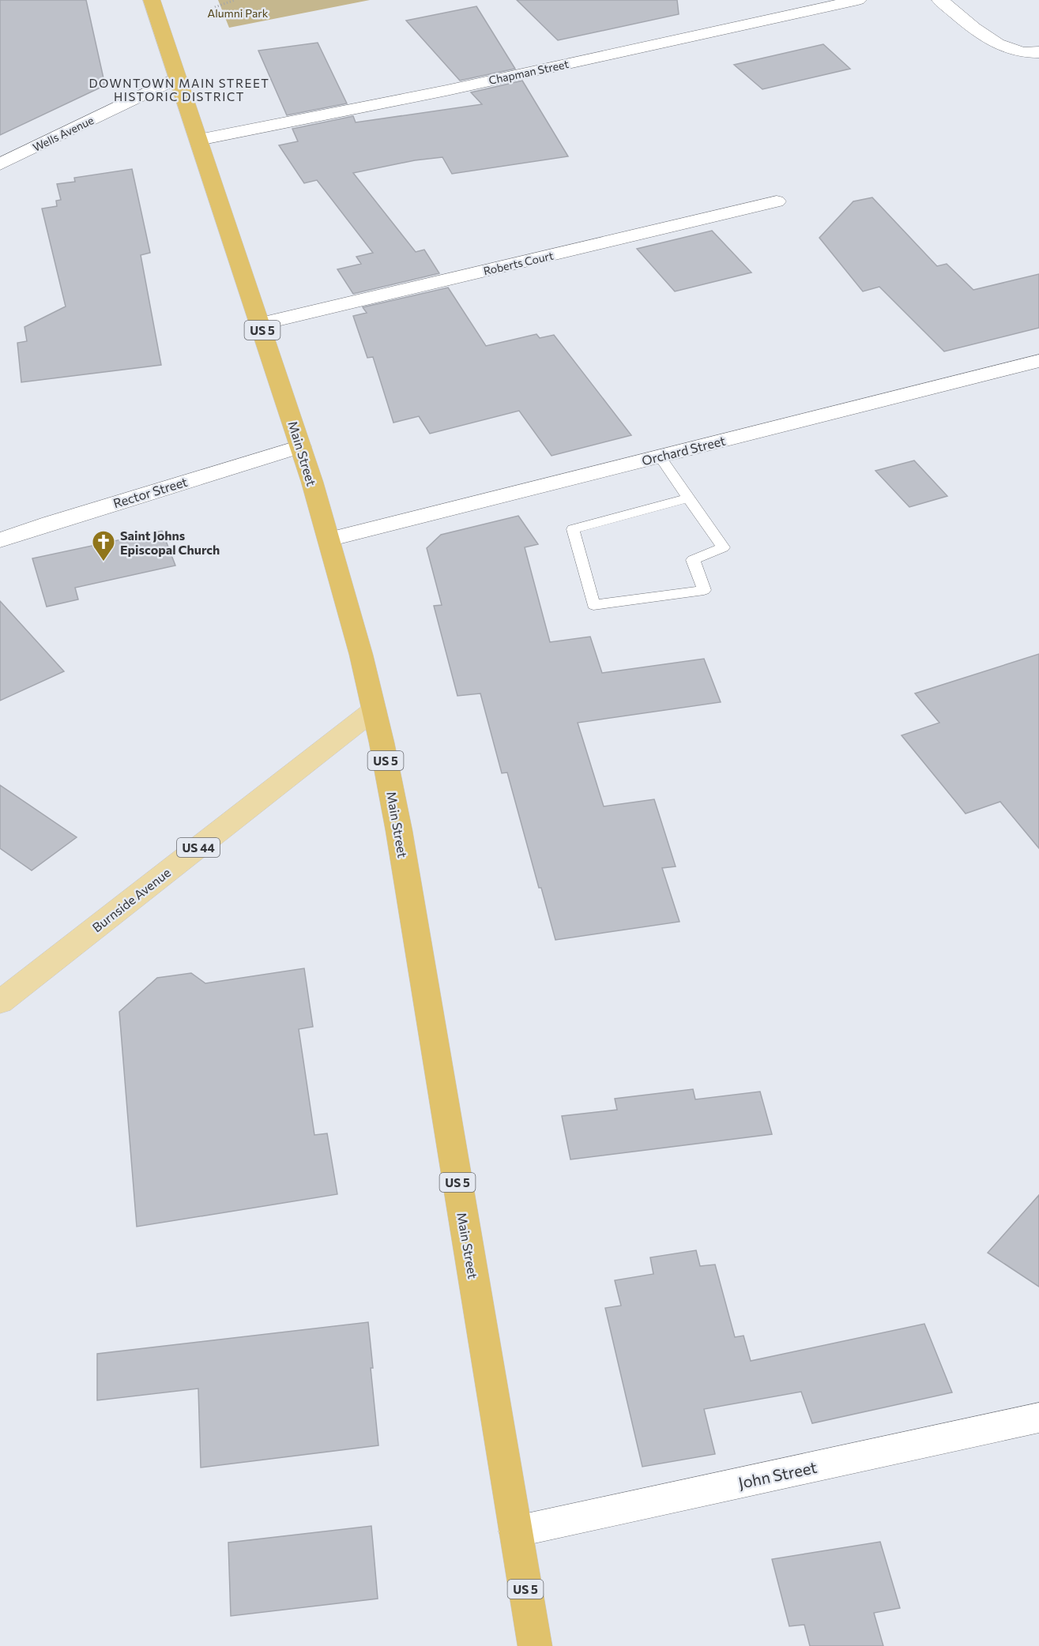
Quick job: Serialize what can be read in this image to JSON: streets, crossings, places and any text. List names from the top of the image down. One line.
{"streets":{"highway":["US 5","Main Street"],"main road":["US 44","Burnside Avenue"],"street":["Chapman Street","Wells Avenue","Roberts Court","Orchard Street","Rector Street","John Street"]},"crossings":[["Chapman Street","Main Street"],["Wells Avenue","Main Street"],["Roberts Court","Main Street"],["Orchard Street","Main Street"],["Main Street","Rector Street"],["Main Street","Burnside Avenue"],["Main Street","John Street"]],"districts":["DOWNTOWN MAIN STREET HISTORIC DISTRICT"],"parks":["Alumni Park"],"places":{"church":["Saint Johns Episcopal Church"]}}
